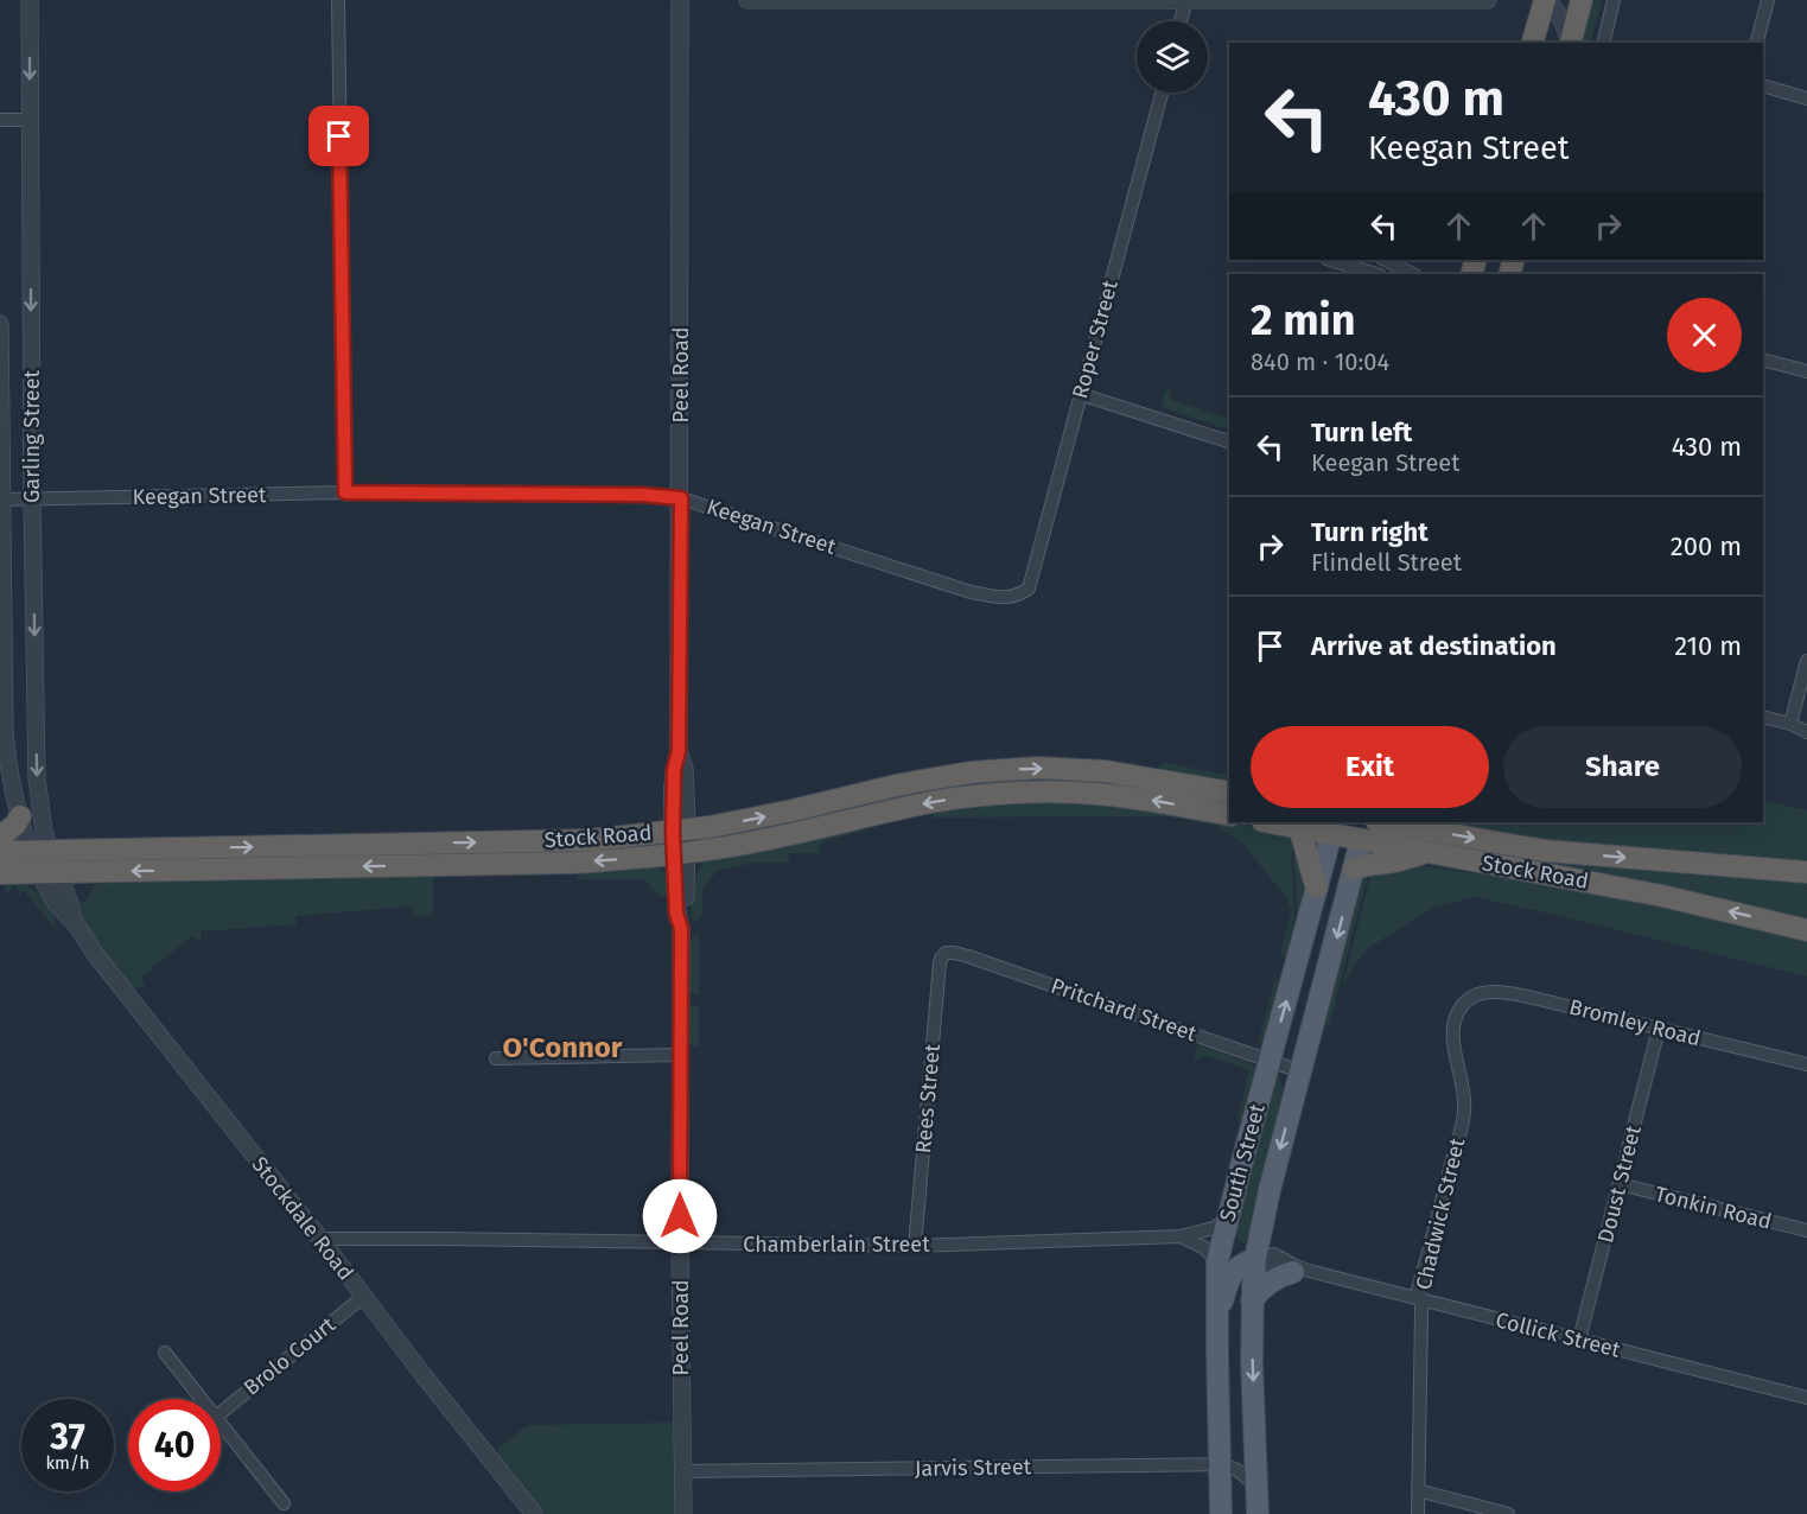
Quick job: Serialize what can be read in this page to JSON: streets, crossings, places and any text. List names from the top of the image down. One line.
{"streets":{"highway":["Stock Road"],"main road":["South Street"],"street":["Roper Street","Peel Road","Garling Street","Keegan Street","Pritchard Street","Bromley Road","Rees Street","Doust Street","Tonkin Road","Chadwick Street","Stockdale Road","Chamberlain Street","Collick Street","Brolo Court","Jarvis Street"]},"crossings":[["Roper Street","Keegan Street"],["Peel Road","Keegan Street"],["Peel Road","Stock Road"],["Peel Road","Chamberlain Street"],["Peel Road","Jarvis Street"],["Garling Street","Keegan Street"],["Garling Street","Stock Road"],["Garling Street","Stockdale Road"],["Stock Road","South Street"],["Stock Road","Stockdale Road"],["Pritchard Street","Rees Street"],["Pritchard Street","South Street"],["Bromley Road","Doust Street"],["Bromley Road","Chadwick Street"],["Rees Street","Chamberlain Street"],["South Street","Chamberlain Street"],["South Street","Collick Street"],["South Street","Jarvis Street"],["Doust Street","Tonkin Road"],["Doust Street","Collick Street"],["Chadwick Street","Collick Street"],["Stockdale Road","Chamberlain Street"],["Stockdale Road","Brolo Court"]],"districts":["O'Connor"],"page":{"turn":["430 m","Keegan Street"],"heading":["2 min","840 m · 10:04"],"list":[{"name":"Turn left","note":"Keegan Street","value":"430 m"},{"name":"Turn right","note":"Flindell Street","value":"200 m"},{"name":"Arrive at destination","value":"210 m"}],"buttons":["Exit","Share"],"speed":"37 km/h","limit":"40"}}
